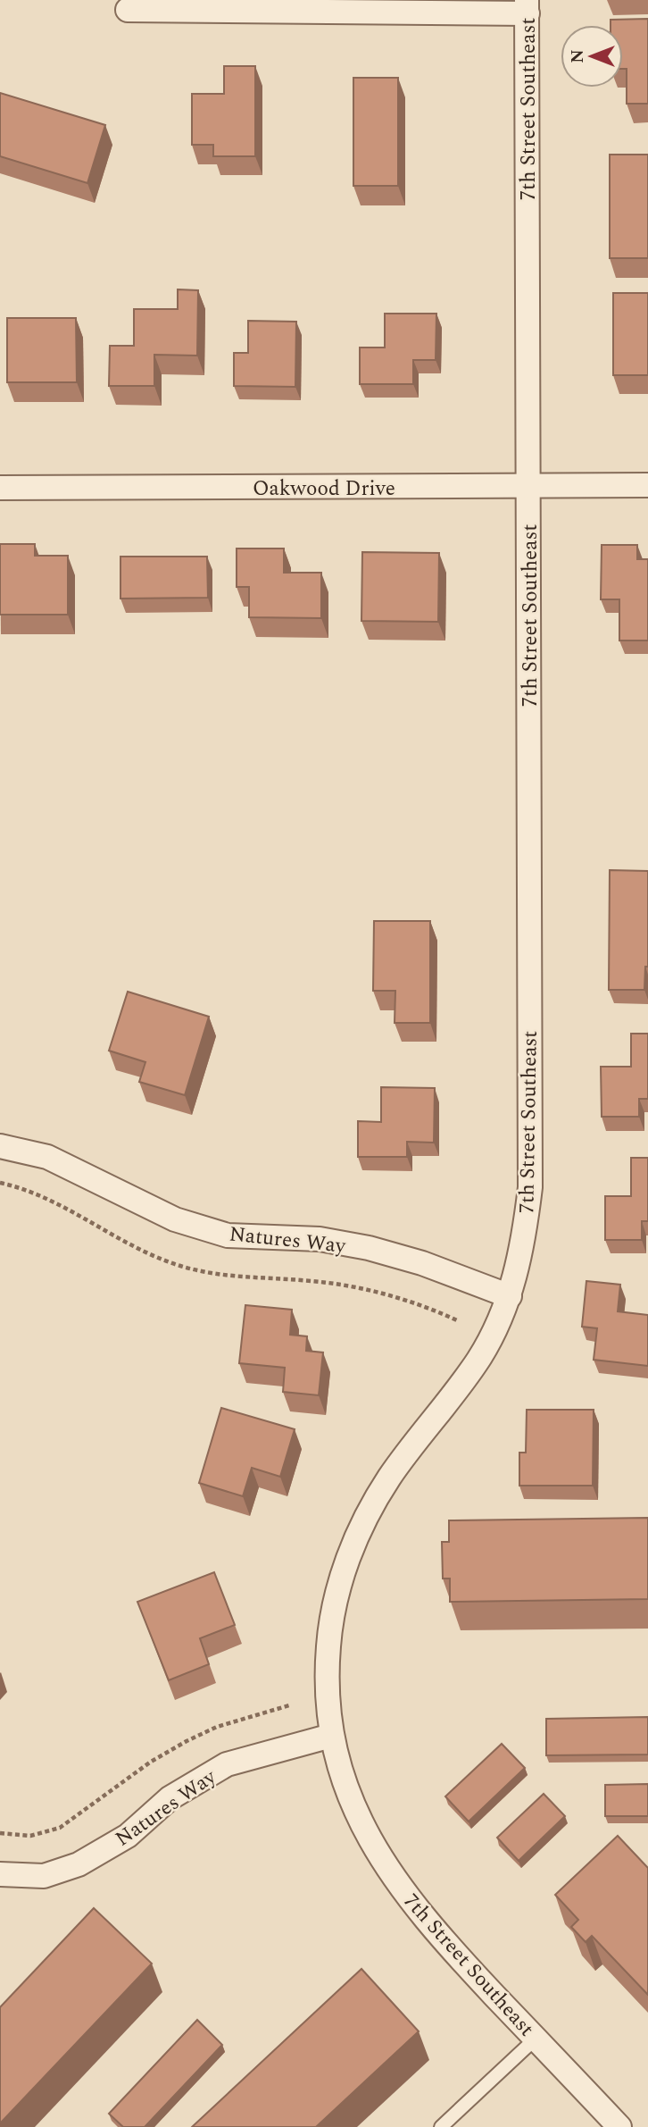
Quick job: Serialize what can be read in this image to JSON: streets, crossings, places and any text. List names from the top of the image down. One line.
{"streets":{"street":["7th Street Southeast","Oakwood Drive","Natures Way"]},"crossings":[["7th Street Southeast","Oakwood Drive"],["7th Street Southeast","Natures Way"]],"north":"left"}
